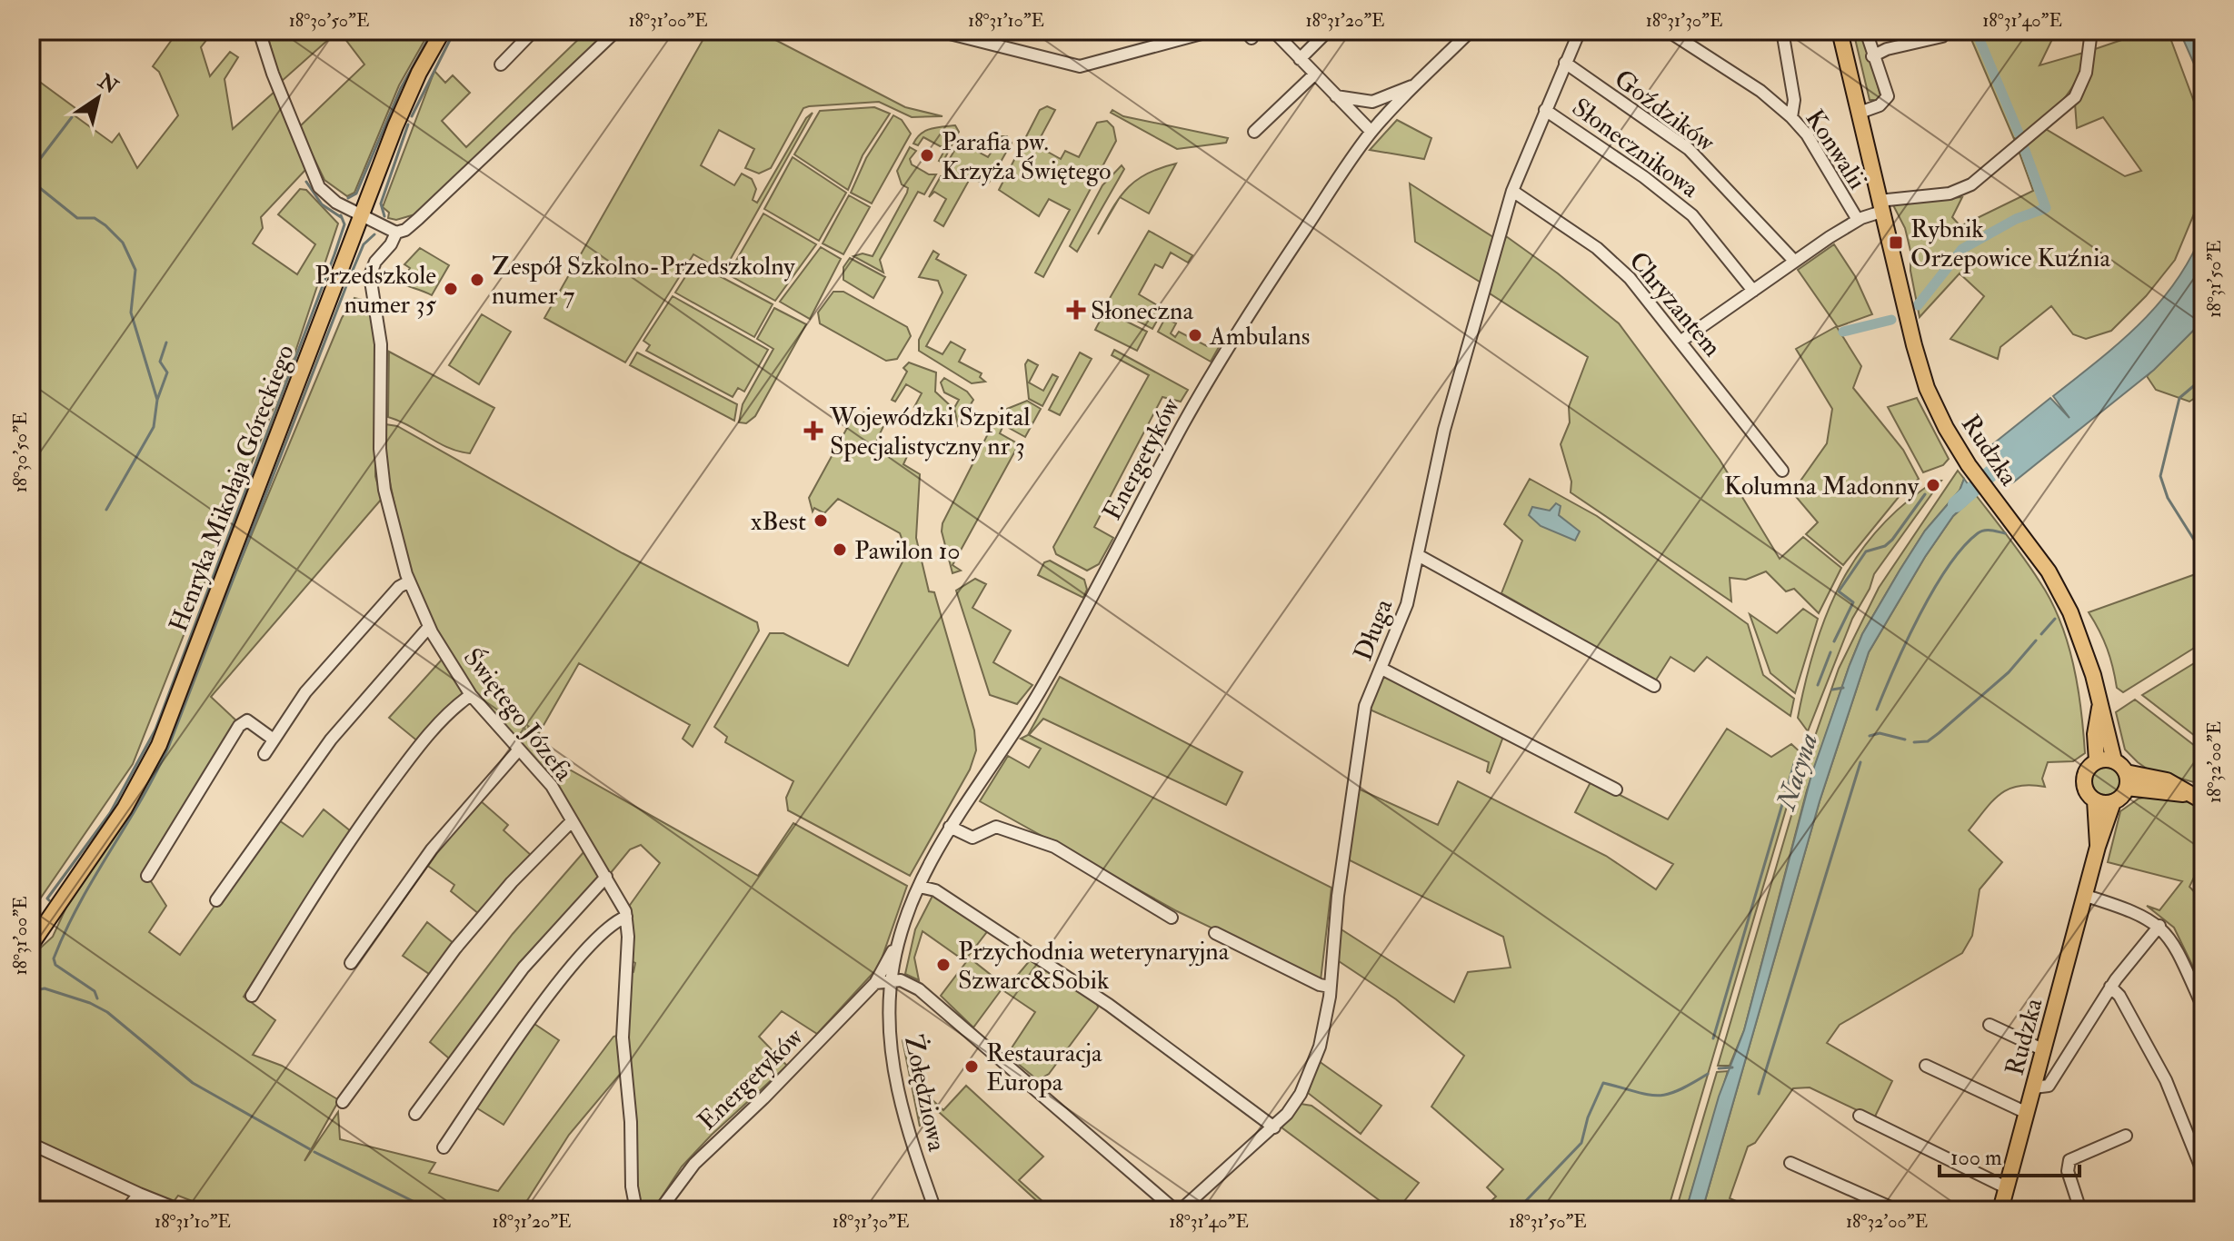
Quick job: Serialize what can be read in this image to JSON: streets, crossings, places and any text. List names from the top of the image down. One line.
{"streets":{"main road":["Rudzka","Henryka Mikołaja Góreckiego"],"street":["Goździków","Słonecznikowa","Konwalii","Chryzantem","Energetyków","Długa","Świętego Józefa","Żołędziowa"]},"crossings":[["Goździków","Długa"],["Słonecznikowa","Długa"],["Chryzantem","Długa"],["Energetyków","Żołędziowa"]],"water":["Nacyna"],"places":{"other":["Parafia pw. Krzyża Świętego","Zespół Szkolno-Przedszkolny numer 7","Przedszkole numer 35","Ambulans","Kolumna Madonny","xBest","Pawilon 10","Przychodnia weterynaryjna Szwarc&Sobik","Restauracja Europa"],"transit":["Rybnik Orzepowice Kuźnia"],"health":["Słoneczna","Wojewódzki Szpital Specjalistyczny nr 3"]},"scale_bar":"100 m","north":"top right","coordinates":["18°30'50\"E","18°31'00\"E","18°31'10\"E","18°31'20\"E","18°31'30\"E","18°31'40\"E","18°31'50\"E","18°32'00\"E"]}
